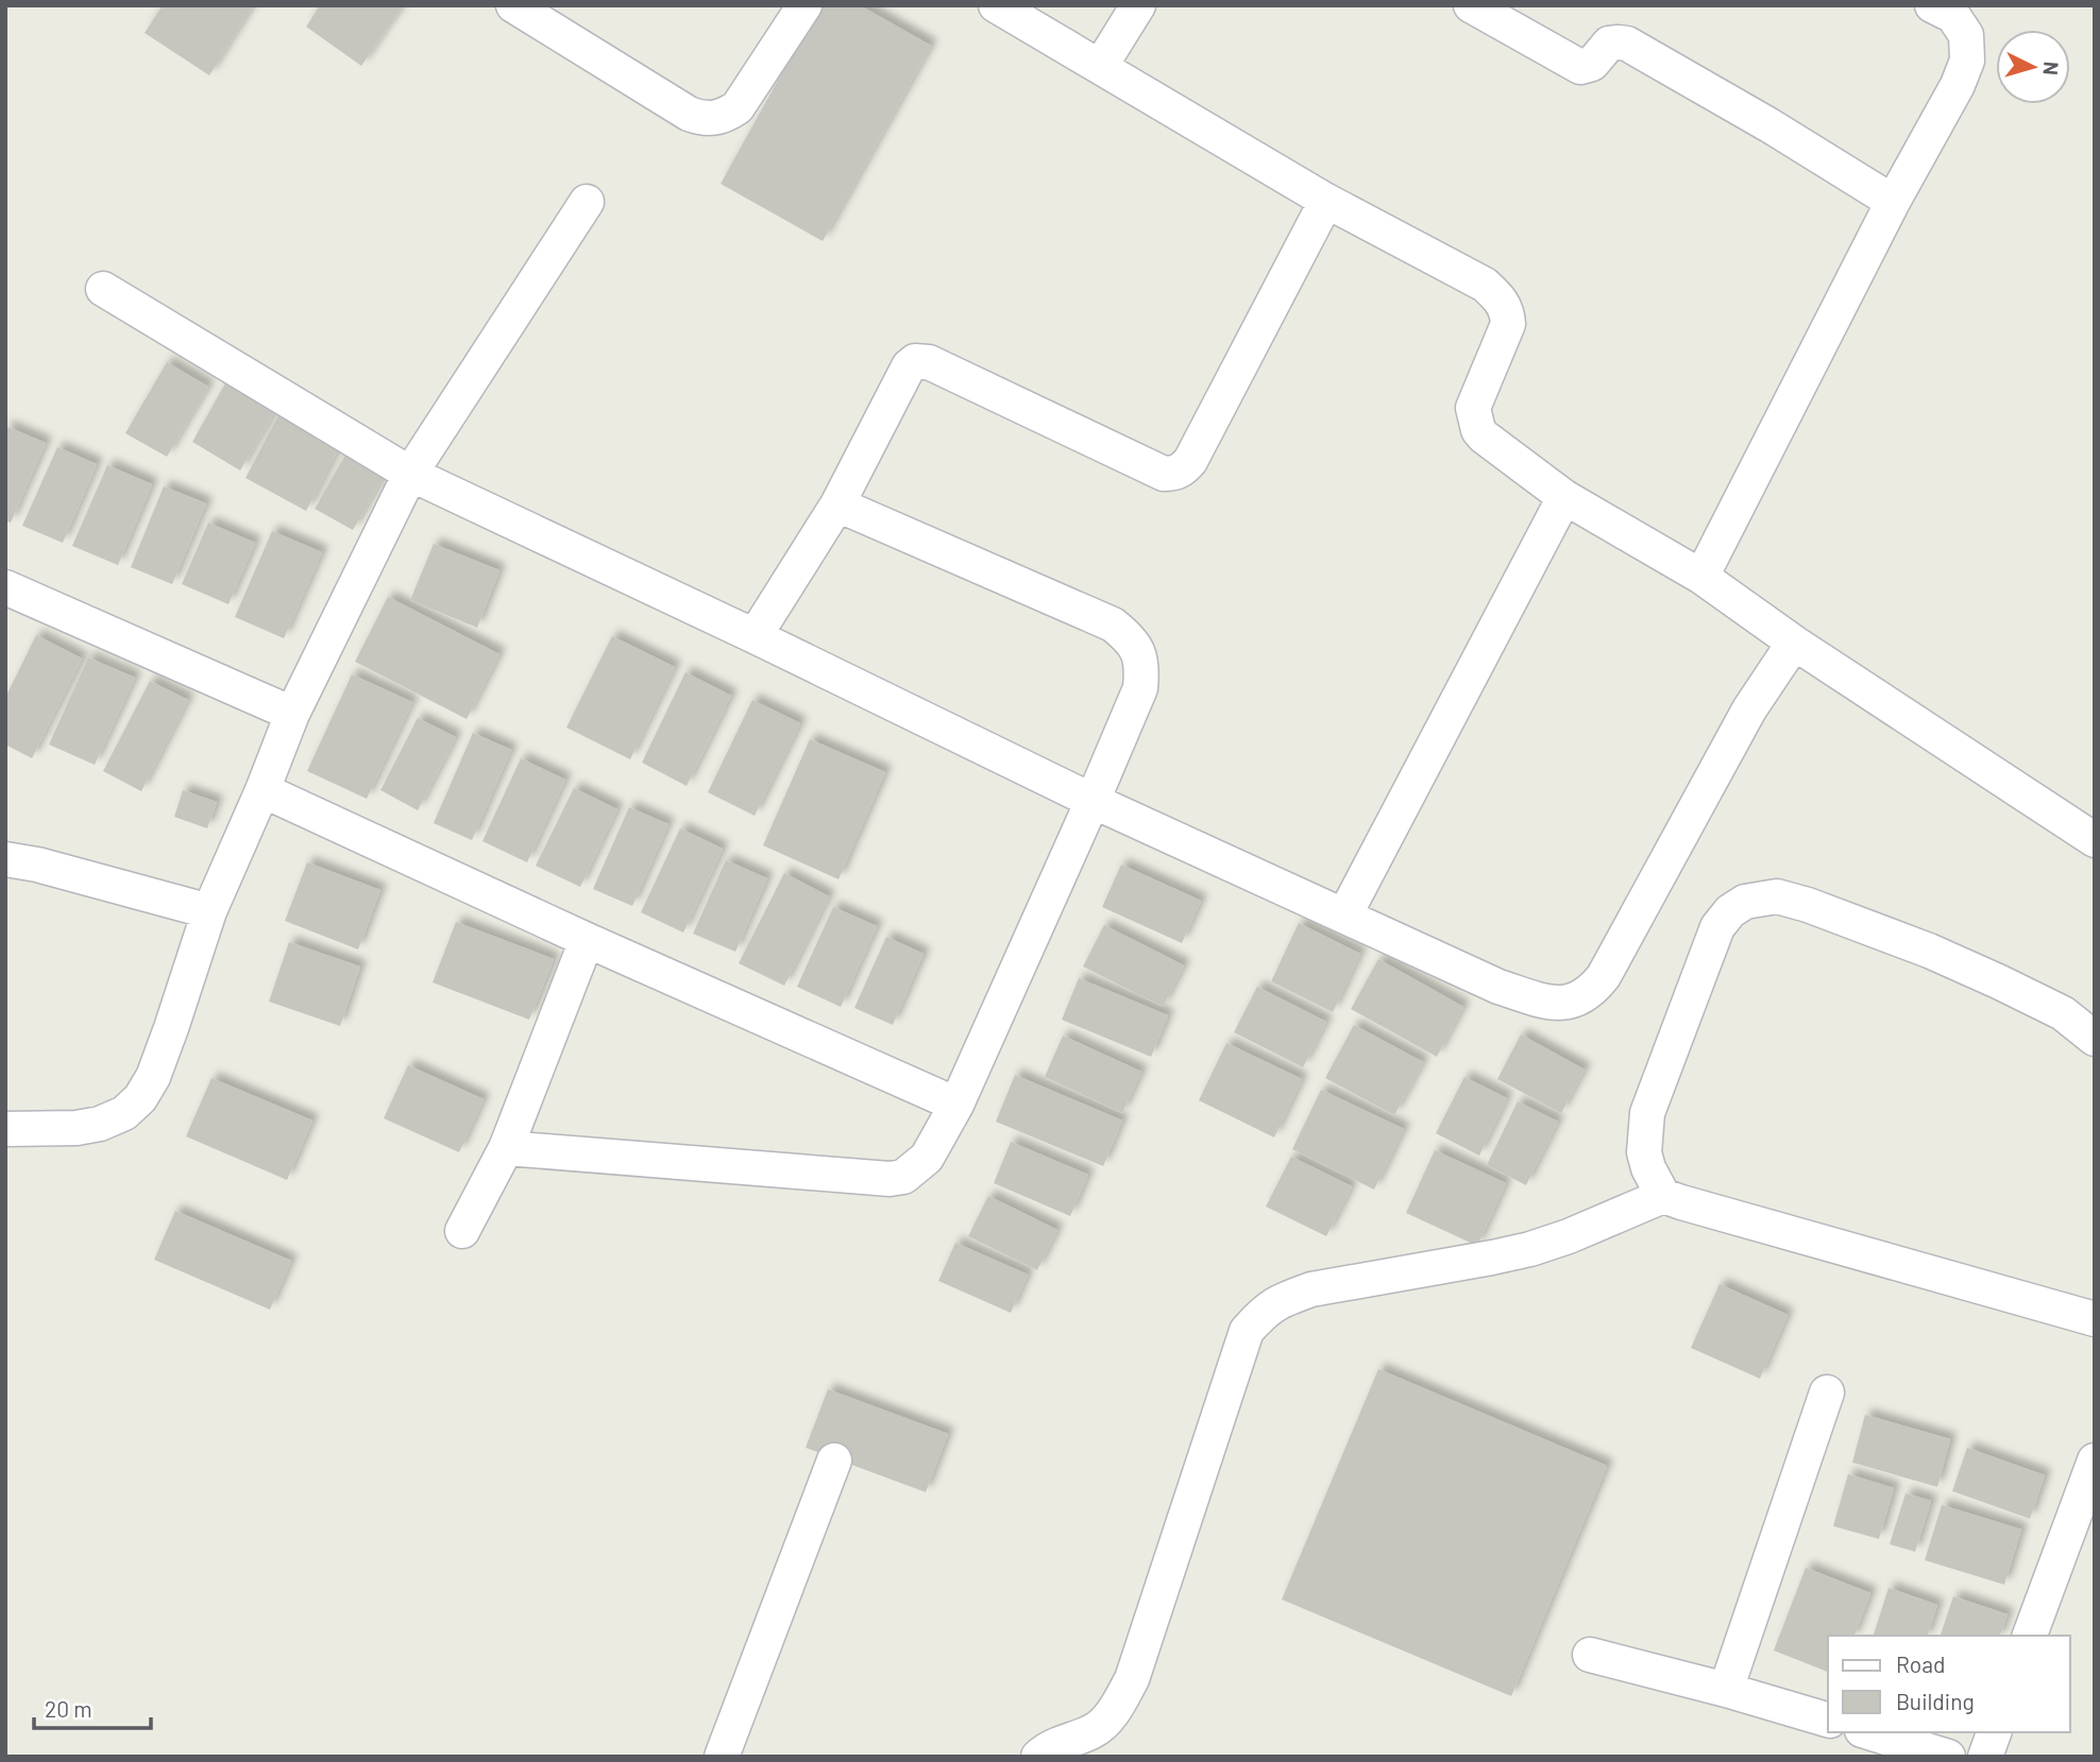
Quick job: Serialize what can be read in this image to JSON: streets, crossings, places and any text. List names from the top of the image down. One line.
{"legend":["Road","Building"],"scale_bar":"20 m","north":"right"}
